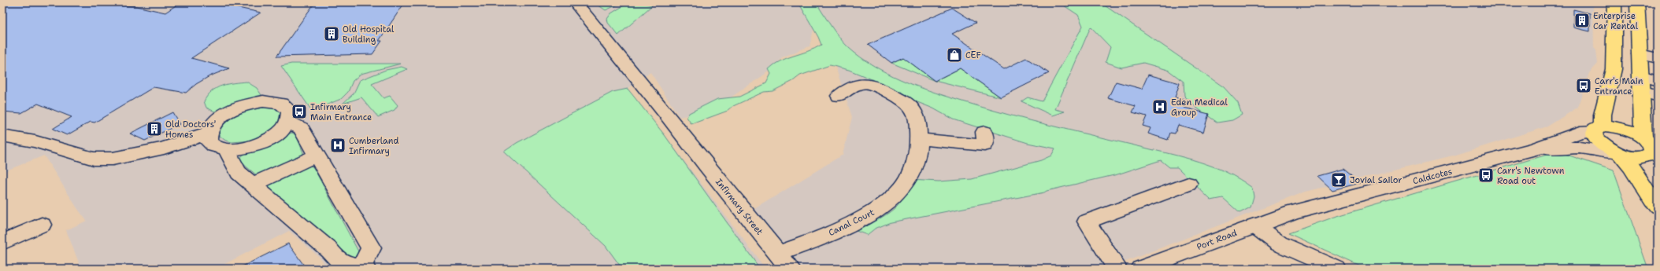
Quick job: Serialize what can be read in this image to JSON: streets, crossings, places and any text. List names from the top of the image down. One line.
{"streets":{"street":["Caldcotes","Infirmary Street","Canal Court","Port Road"]},"crossings":[["Caldcotes","Port Road"],["Infirmary Street","Canal Court"]],"places":{"building":["Enterprise Car Rental","Old Hospital Building","Old Doctors' Homes"],"shop":["CEF"],"bus stop":["Carr's Main Entrance","Infirmary Main Entrance","Carr's Newtown Road out"],"hospital":["Eden Medical Group","Cumberland Infirmary"],"bar":["Jovial Sailor"]}}
